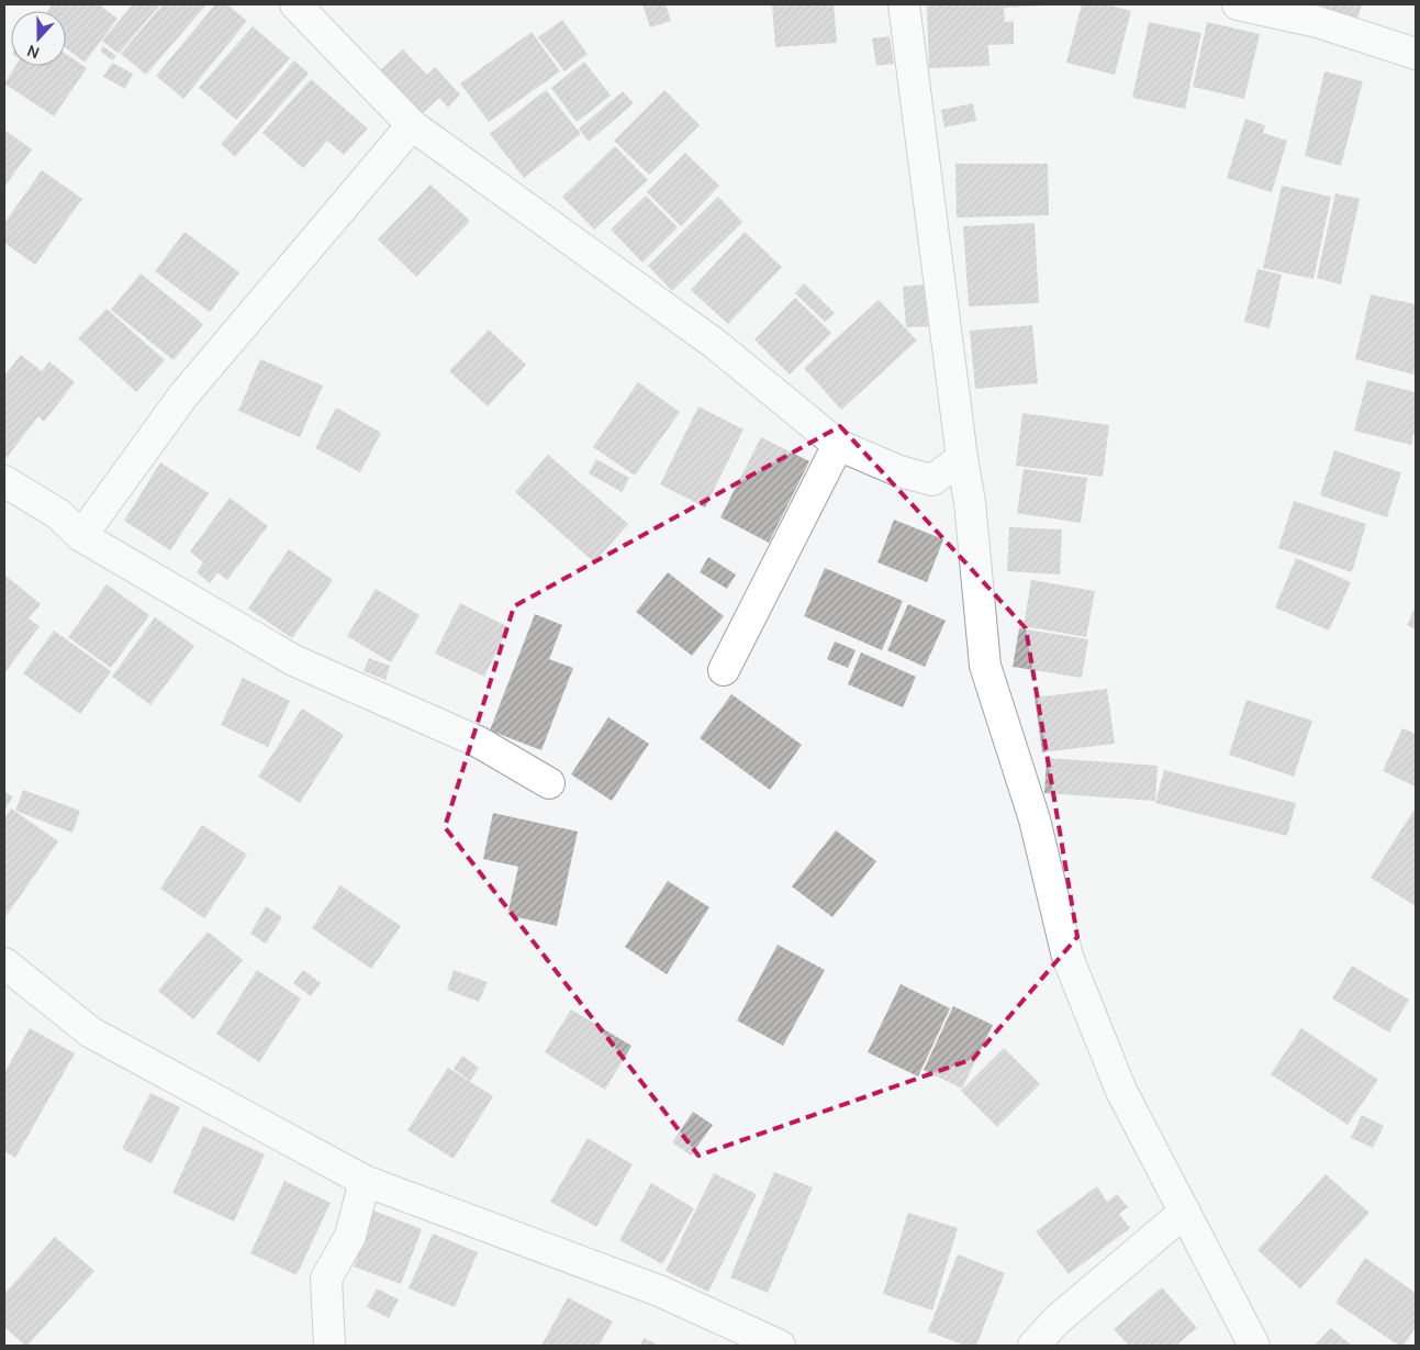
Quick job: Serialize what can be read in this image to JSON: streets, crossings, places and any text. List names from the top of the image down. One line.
{"north":"bottom"}
